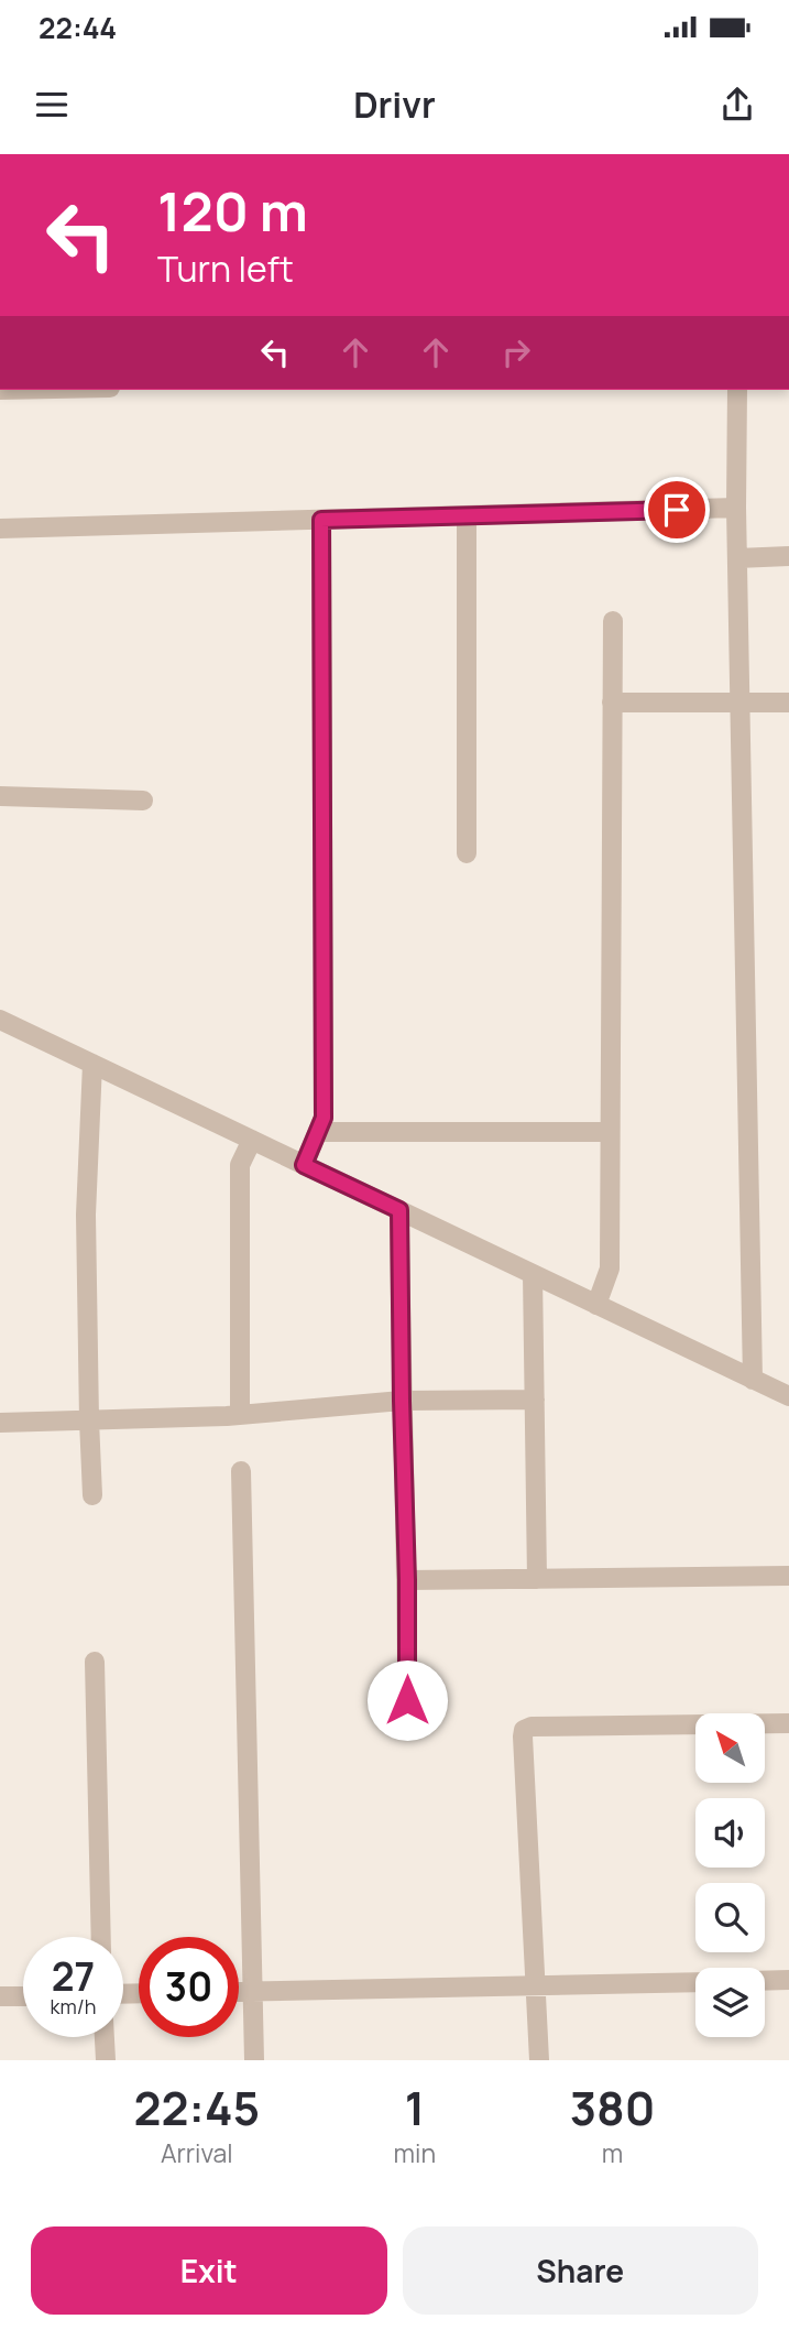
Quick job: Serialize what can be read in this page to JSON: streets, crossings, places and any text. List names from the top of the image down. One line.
{"north":"top left","page":{"status":"22:44","header":"Drivr","turn":["120 m","Turn left"],"speed":"27 km/h","limit":"30","eta":["22:45","Arrival","1","min","380","m"],"buttons":["Exit","Share"]}}
